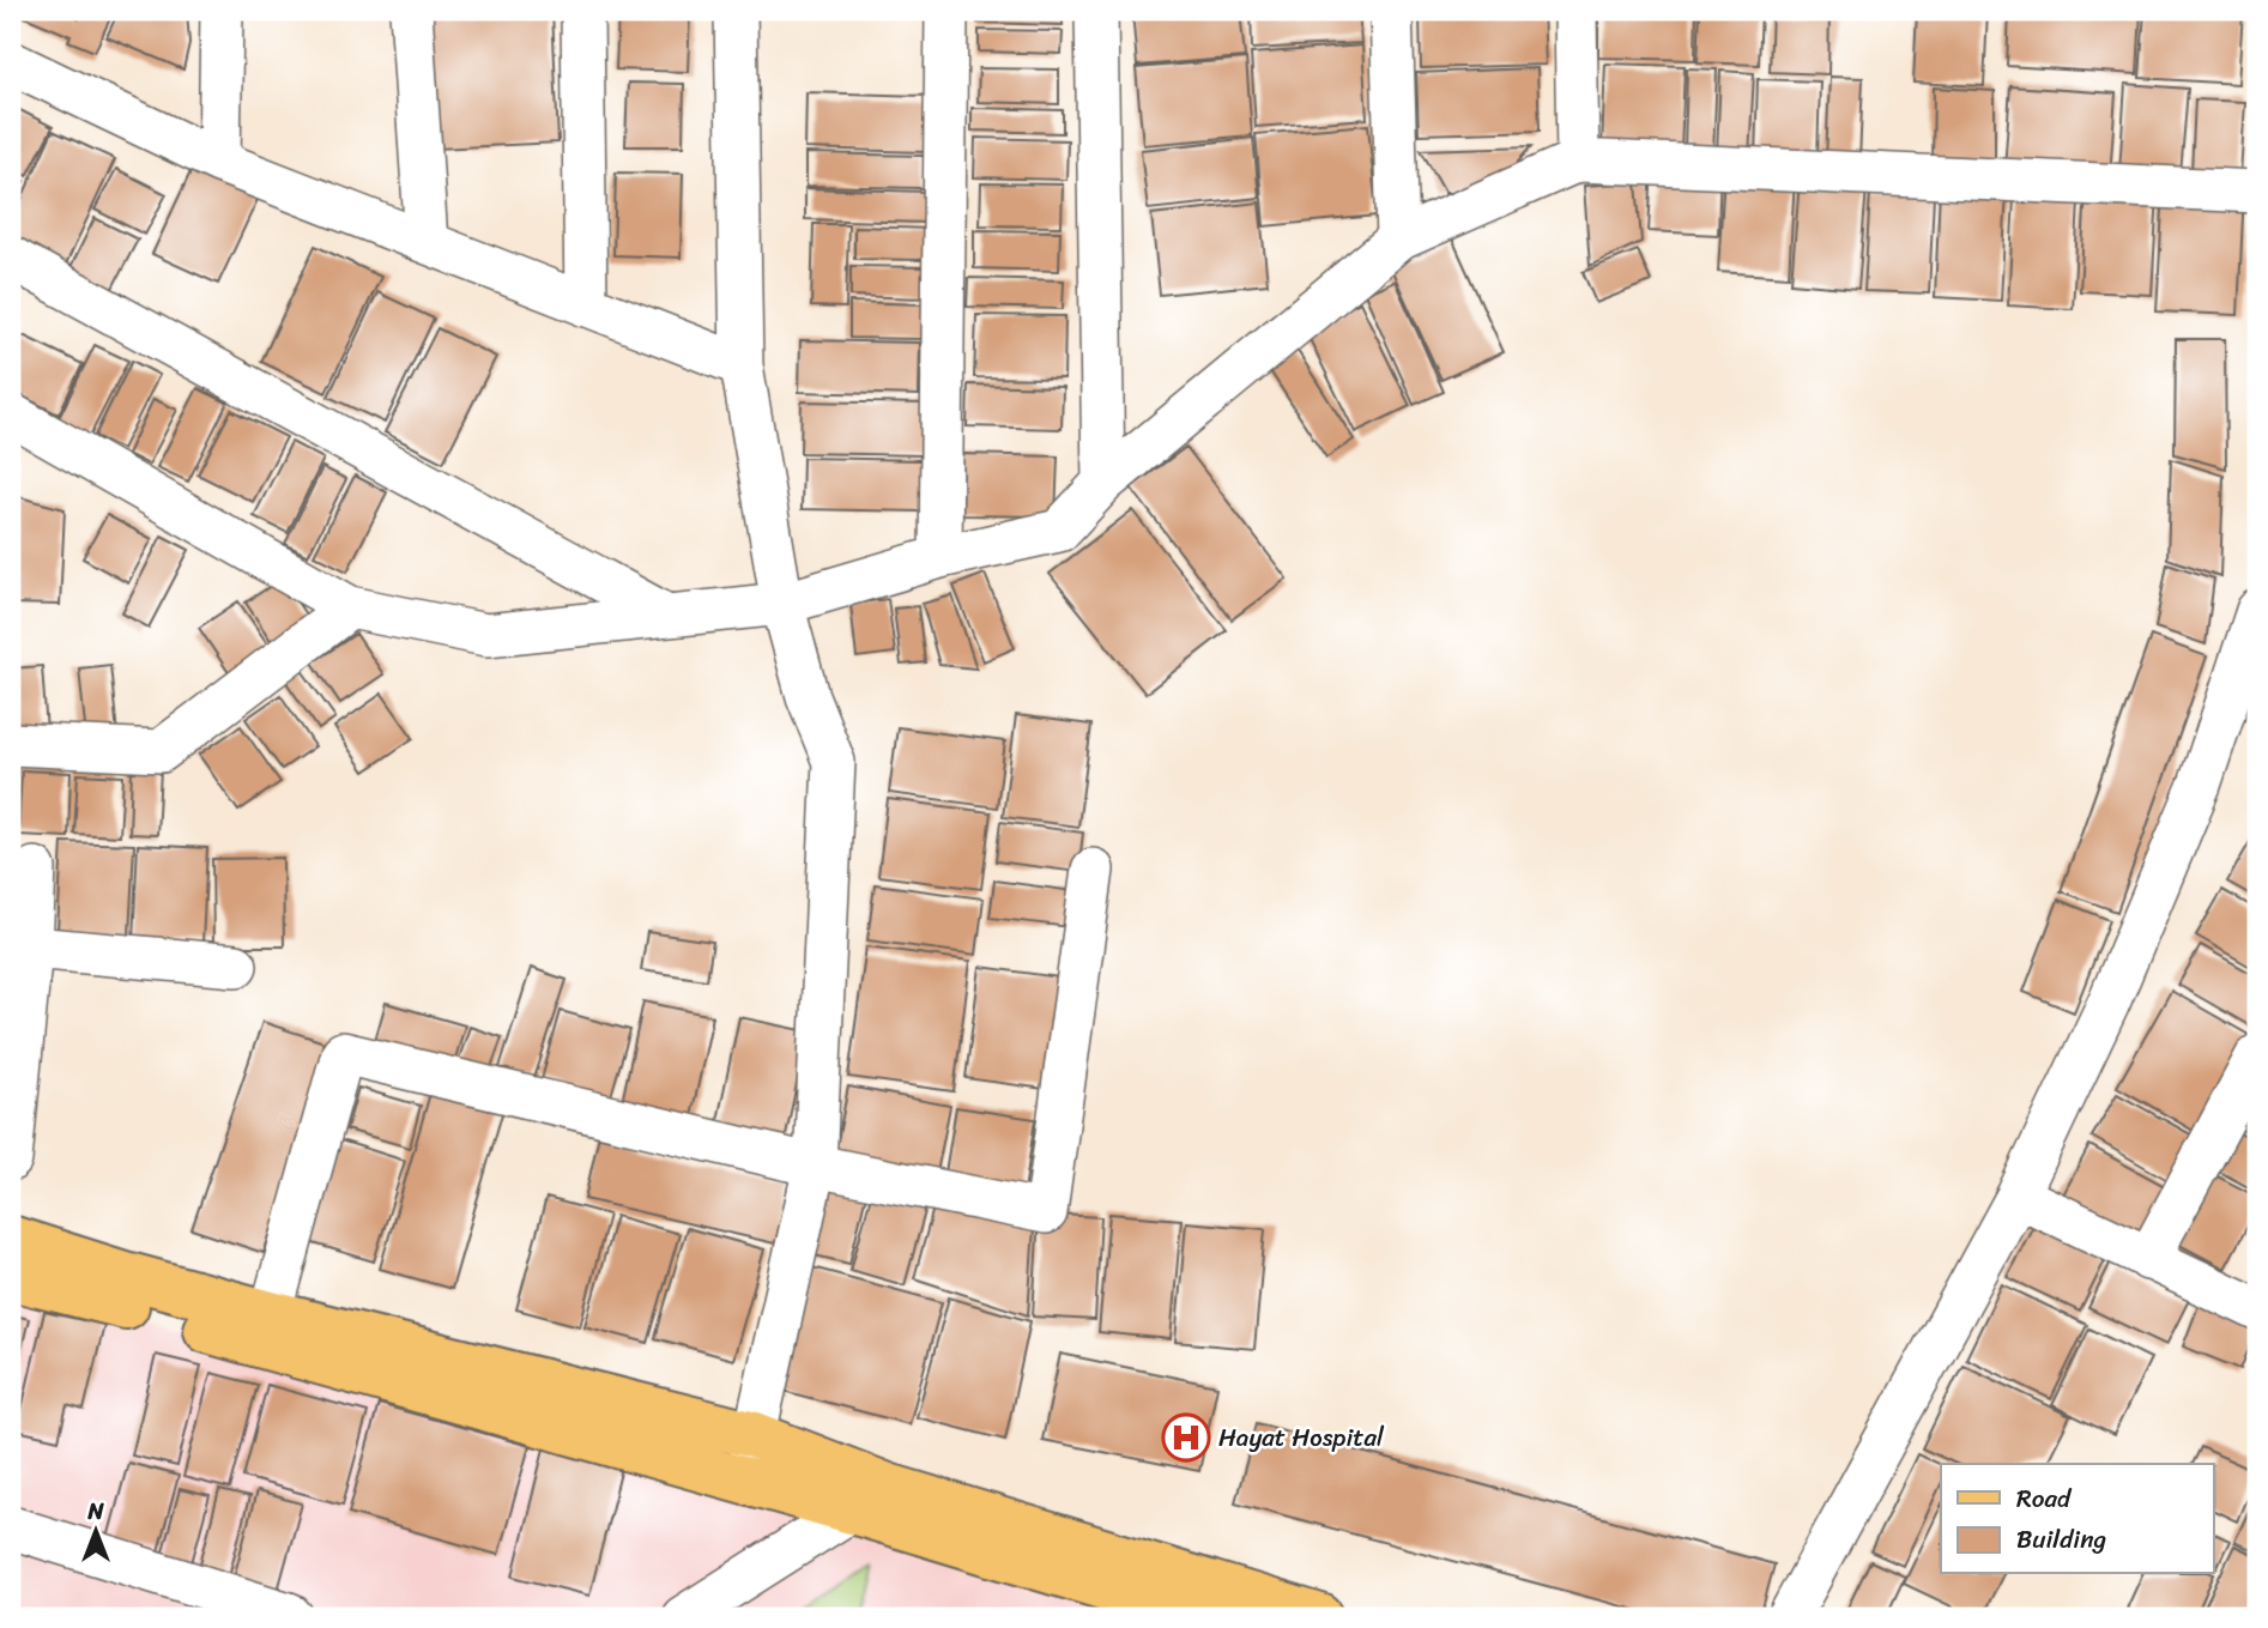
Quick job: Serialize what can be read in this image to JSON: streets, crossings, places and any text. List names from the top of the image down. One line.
{"places":{"hospital":["Hayat Hospital"]},"legend":["Road","Building"],"north":"top"}
